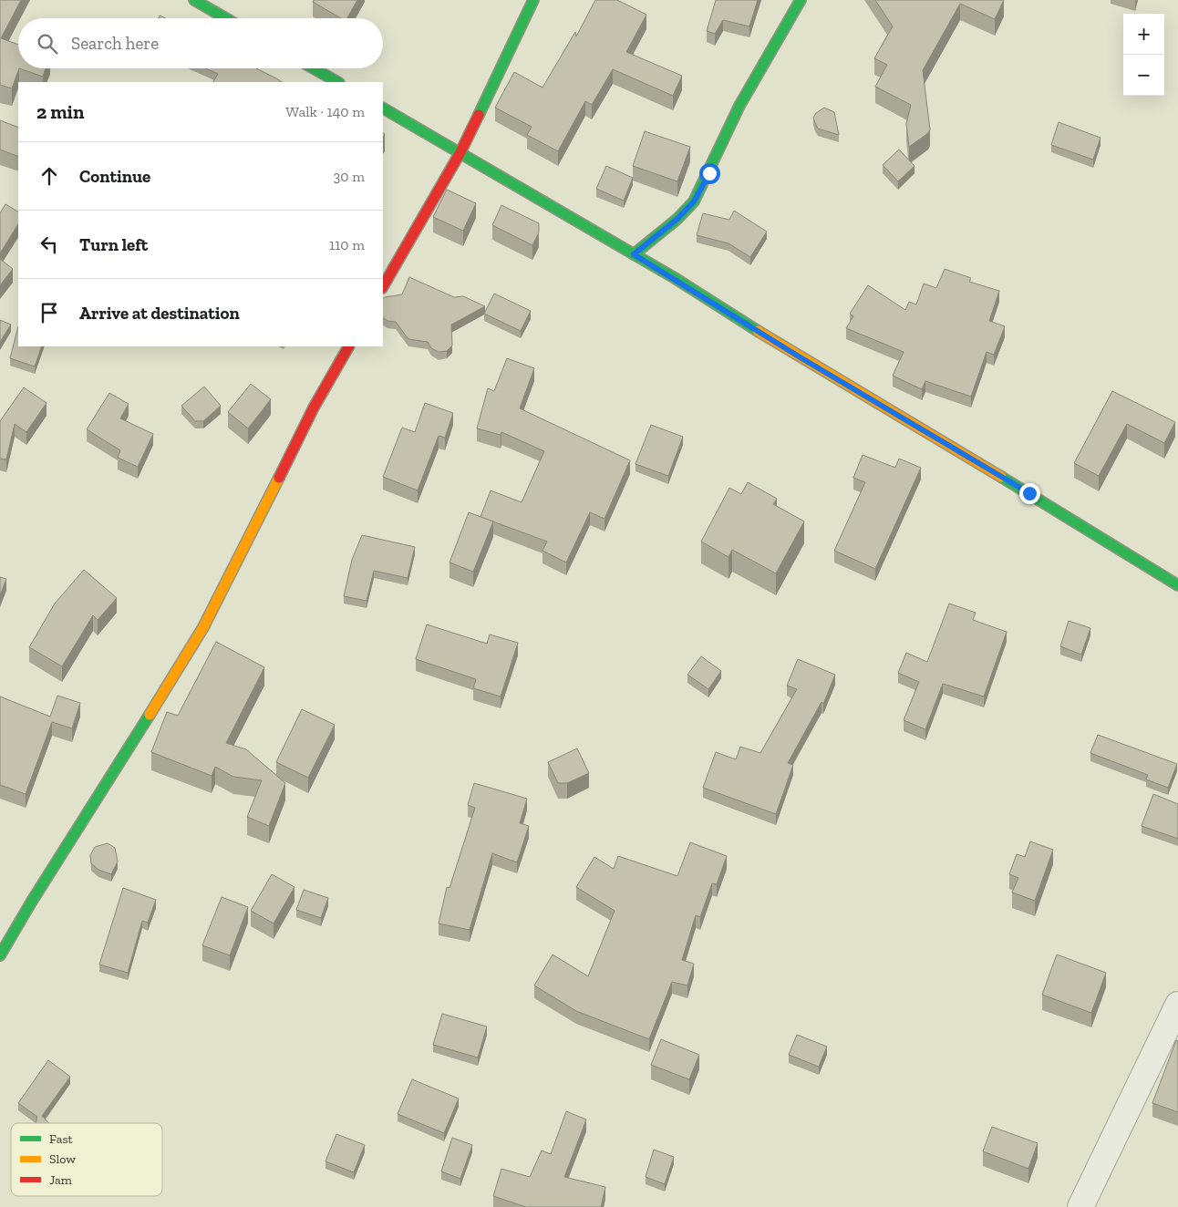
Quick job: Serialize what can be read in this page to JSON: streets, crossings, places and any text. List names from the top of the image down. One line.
{"legend":["Fast","Slow","Jam"],"page":{"map_buttons":["+","−"],"search":"Search here","heading":["2 min","Walk · 140 m"],"list":[["Continue","30 m"],["Turn left","110 m"],"Arrive at destination"]}}
